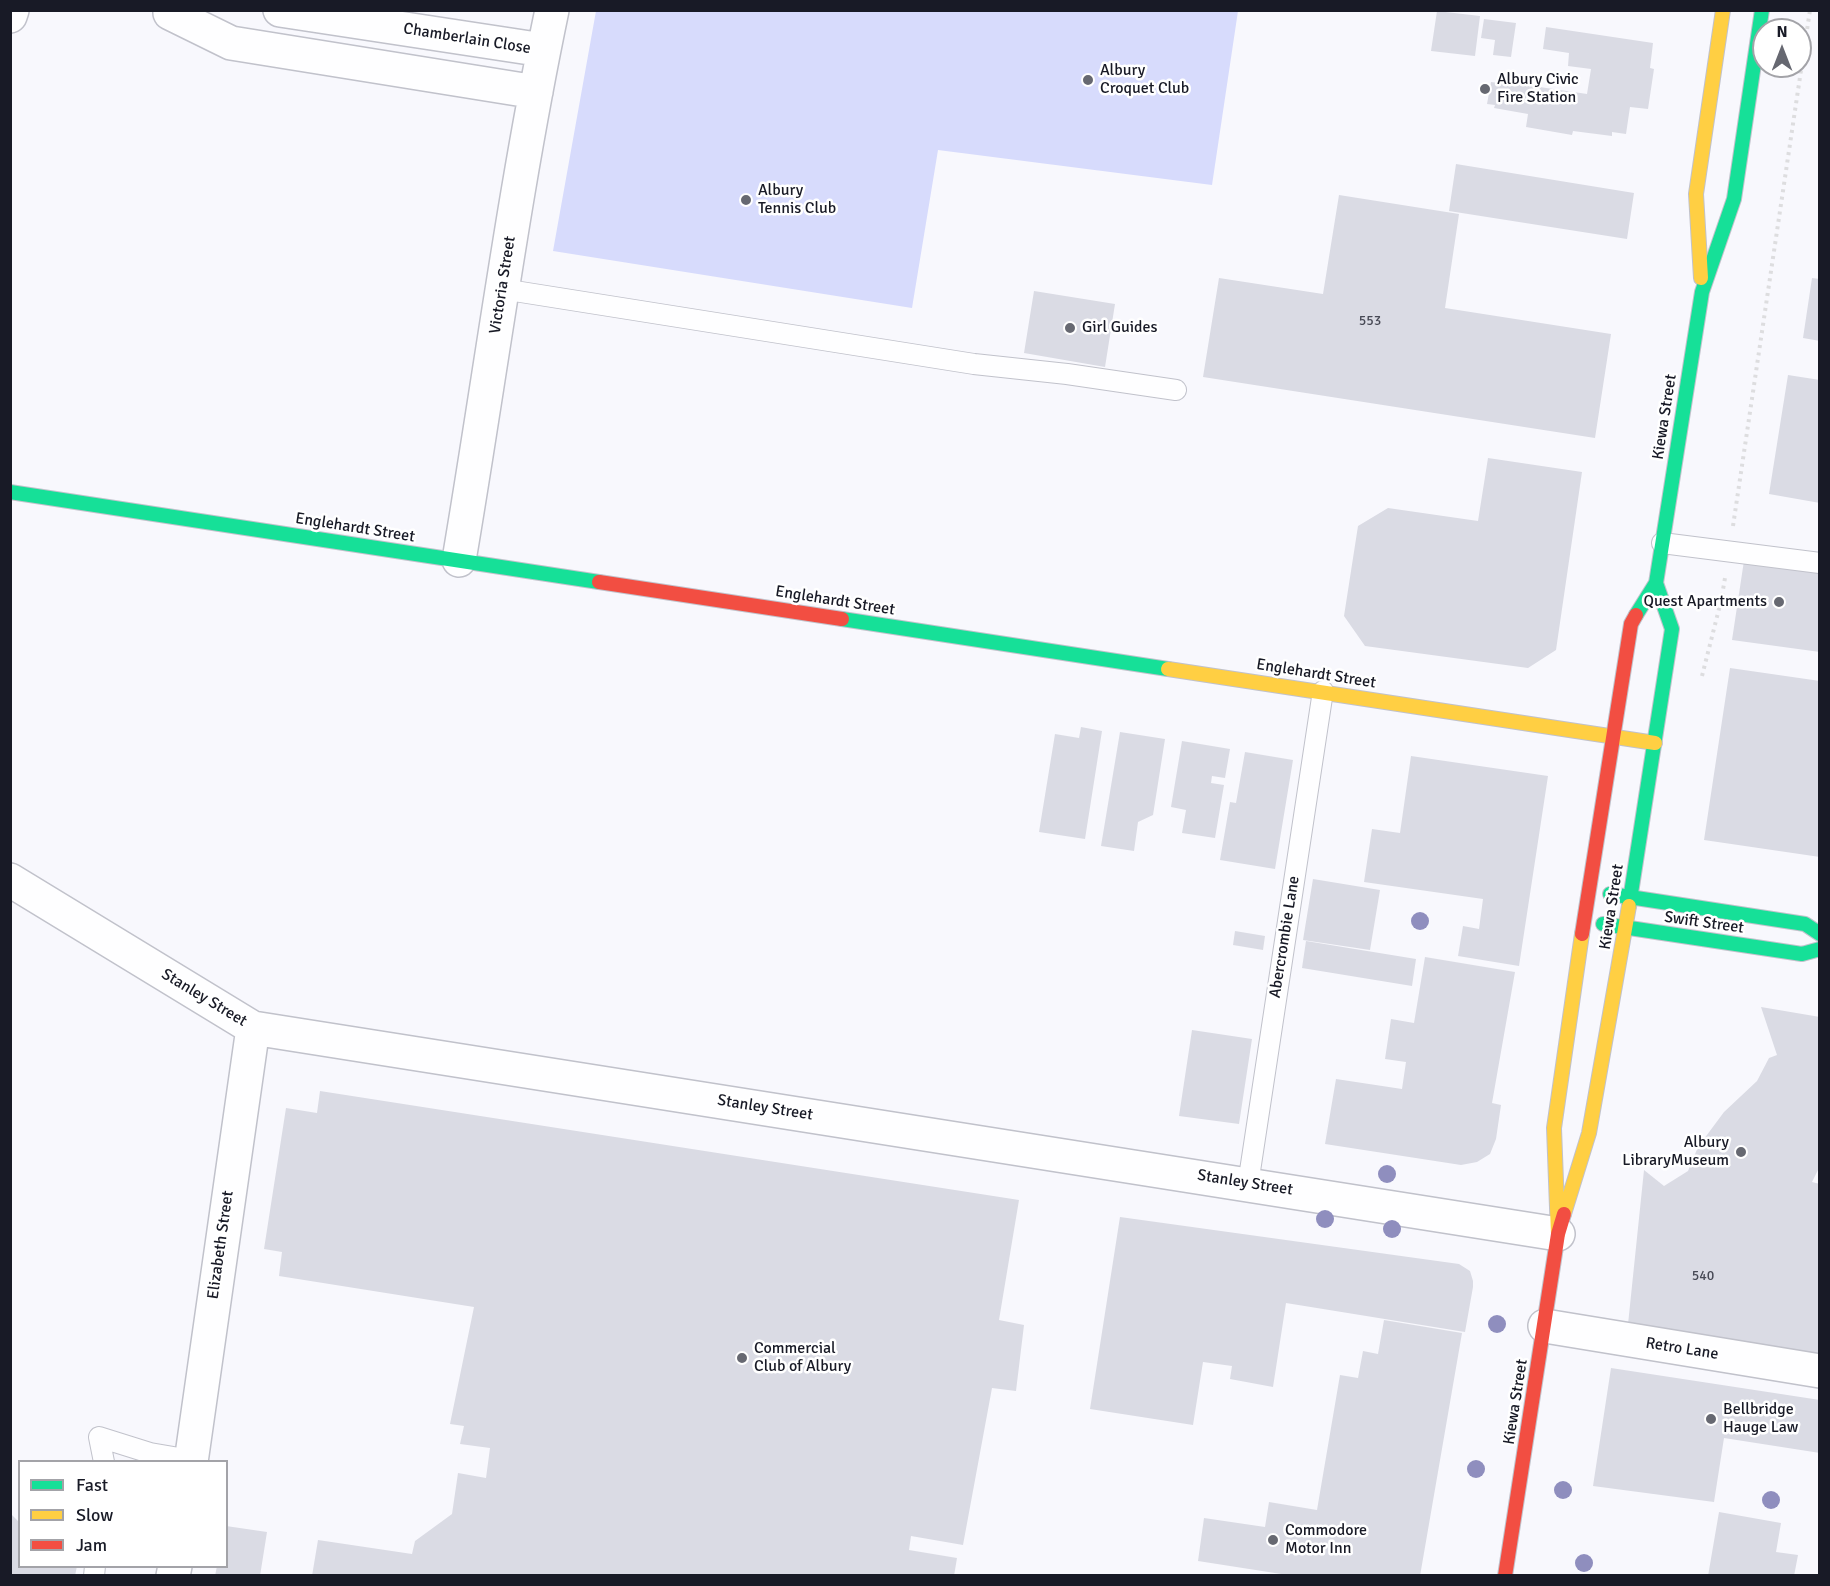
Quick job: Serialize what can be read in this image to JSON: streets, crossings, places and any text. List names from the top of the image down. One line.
{"streets":{"street":["Chamberlain Close","Victoria Street","Kiewa Street","Englehardt Street","Swift Street","Stanley Street","Elizabeth Street","Retro Lane"],"lane":["Abercrombie Lane"]},"crossings":[["Chamberlain Close","Victoria Street"],["Victoria Street","Englehardt Street"],["Kiewa Street","Englehardt Street"],["Kiewa Street","Swift Street"],["Kiewa Street","Stanley Street"],["Kiewa Street","Retro Lane"],["Englehardt Street","Abercrombie Lane"],["Abercrombie Lane","Stanley Street"],["Stanley Street","Elizabeth Street"]],"places":["Albury Croquet Club","Albury Civic Fire Station","Albury Tennis Club","Girl Guides","Quest Apartments","Albury LibraryMuseum","Commercial Club of Albury","Bellbridge Hauge Law","Commodore Motor Inn"],"house_numbers":["553","540"],"legend":["Fast","Slow","Jam"],"north":"top"}
